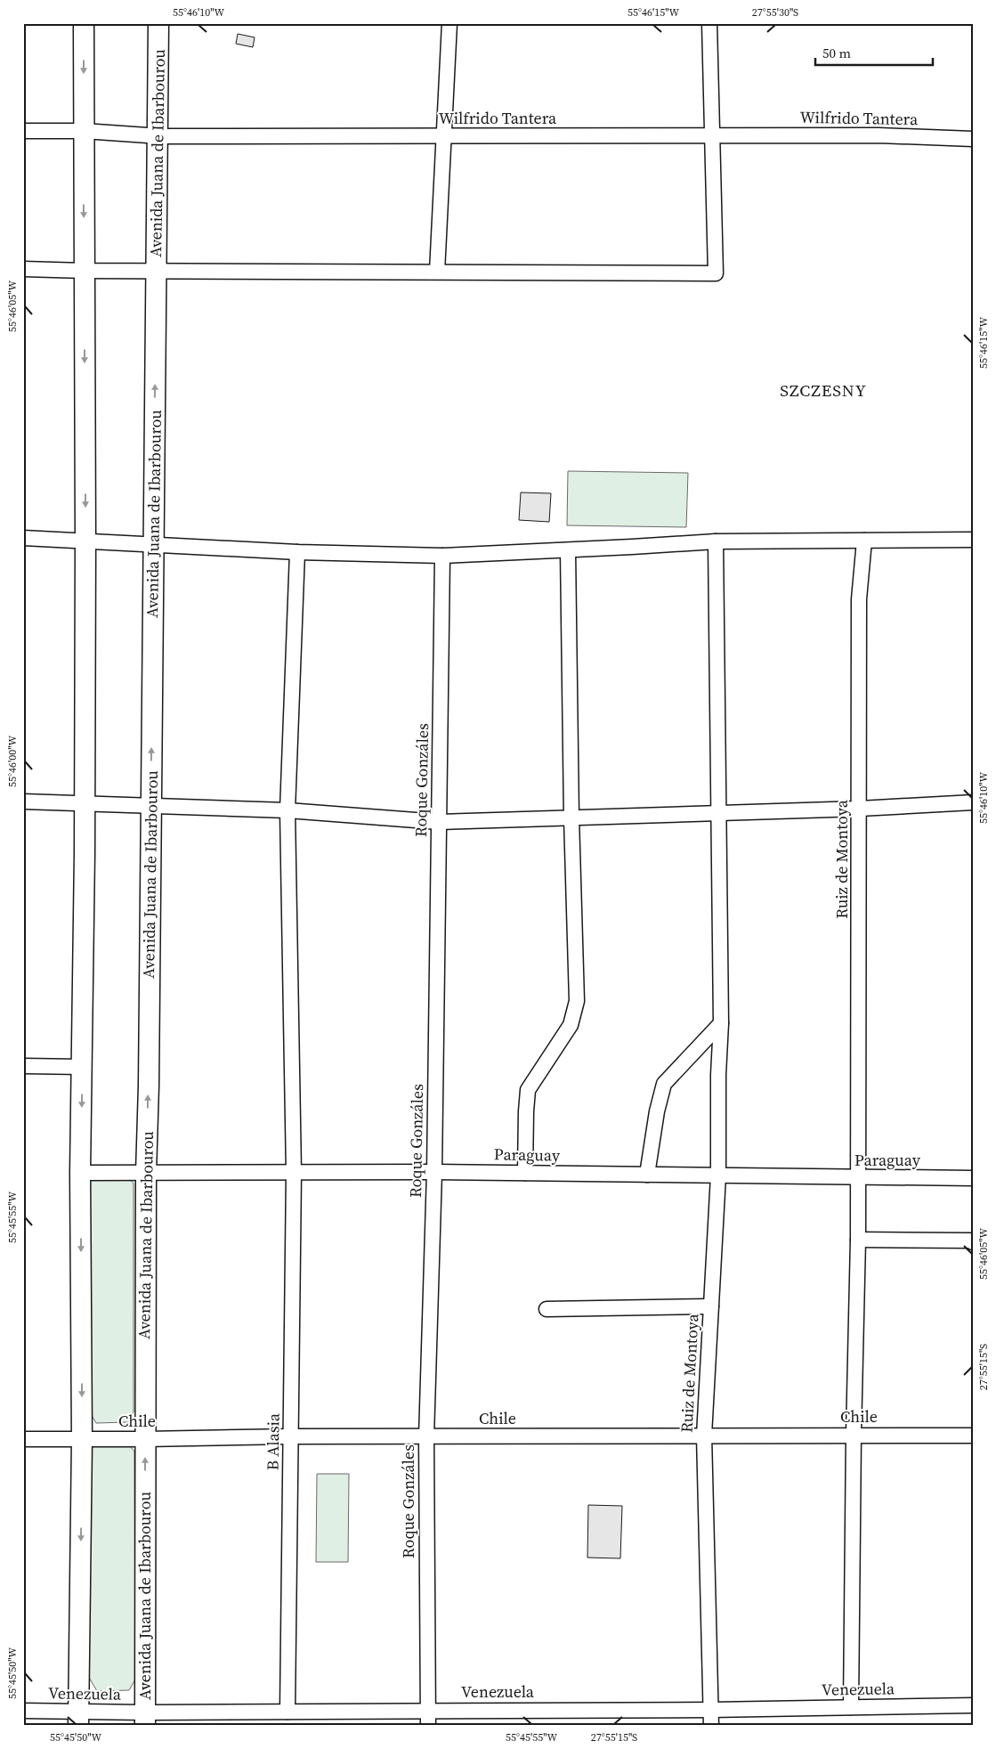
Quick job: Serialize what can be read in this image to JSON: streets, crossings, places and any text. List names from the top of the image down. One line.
{"streets":{"main road":["Avenida Juana de Ibarbourou"],"street":["Wilfrido Tantera","Roque Gonzáles","Ruiz de Montoya","Paraguay","Chile","B Alasia","Venezuela"]},"crossings":[["Wilfrido Tantera","Avenida Juana de Ibarbourou"],["Avenida Juana de Ibarbourou","Paraguay"],["Avenida Juana de Ibarbourou","Chile"],["Avenida Juana de Ibarbourou","Venezuela"],["Roque Gonzáles","Paraguay"],["Roque Gonzáles","Chile"],["Roque Gonzáles","Venezuela"],["Ruiz de Montoya","Paraguay"],["Ruiz de Montoya","Chile"],["Ruiz de Montoya","Venezuela"],["Paraguay","B Alasia"],["Chile","B Alasia"],["B Alasia","Venezuela"]],"districts":["SZCZESNY"],"scale_bar":"50 m","coordinates":["55°46'10\"W","55°46'15\"W","27°55'30\"S","55°46'05\"W","55°46'00\"W","55°45'55\"W","27°55'15\"S","55°45'50\"W"]}
